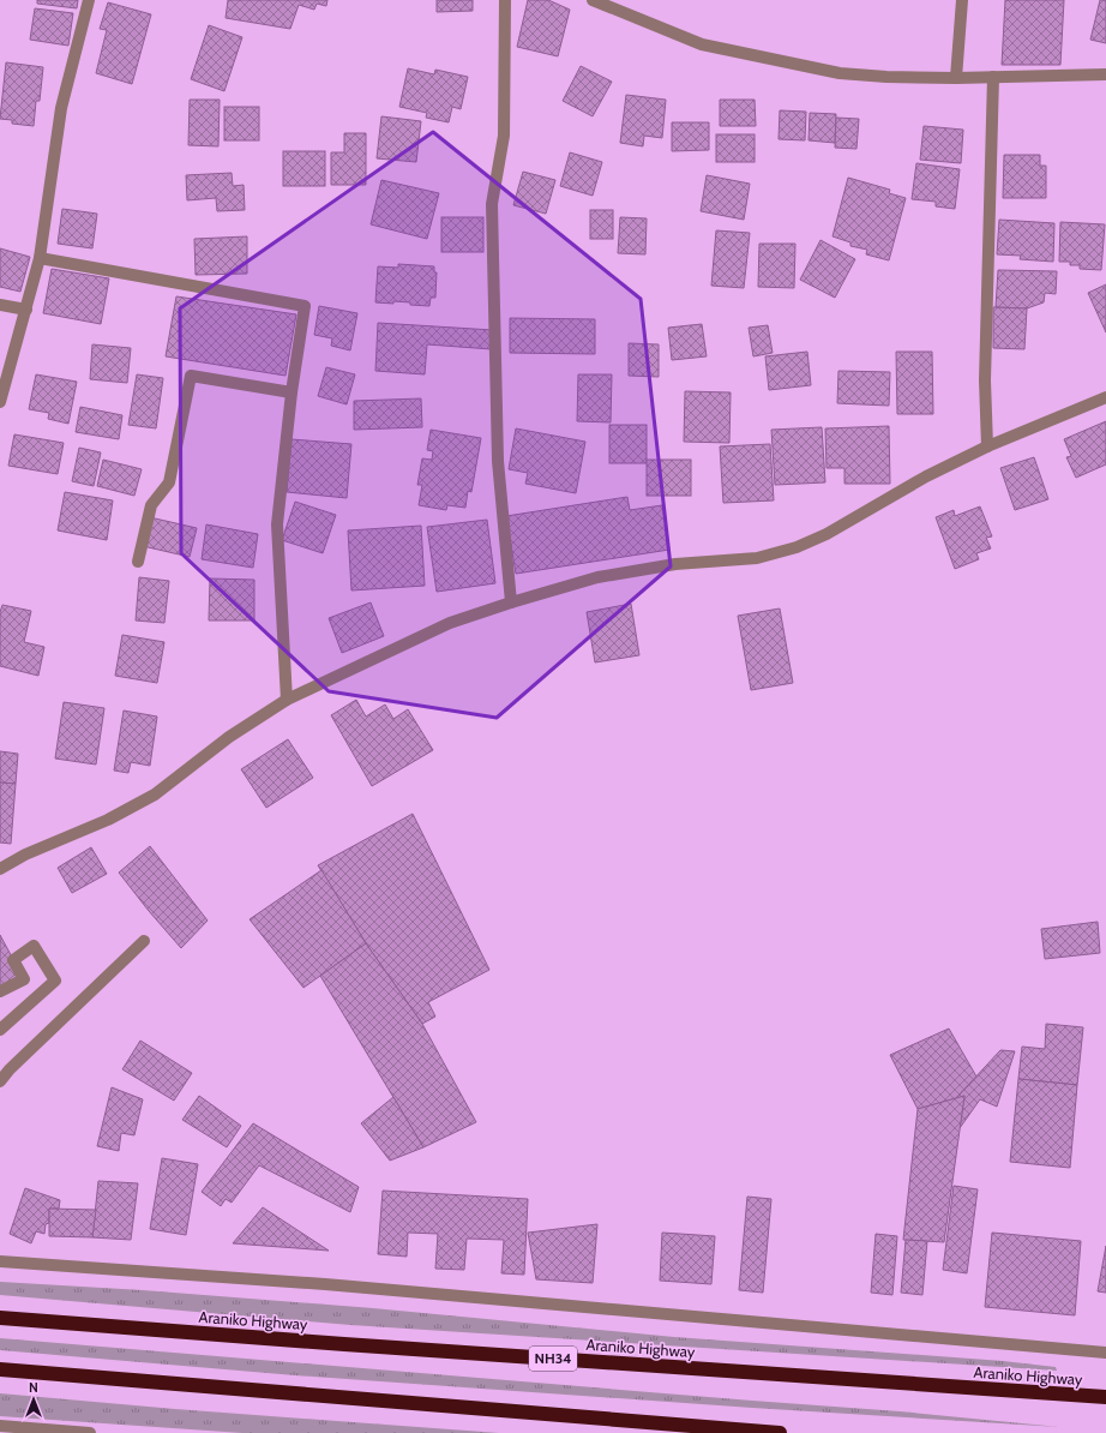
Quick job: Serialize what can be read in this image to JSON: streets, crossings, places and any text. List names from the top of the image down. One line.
{"streets":{"highway":["Araniko Highway","NH34"]},"north":"top"}
